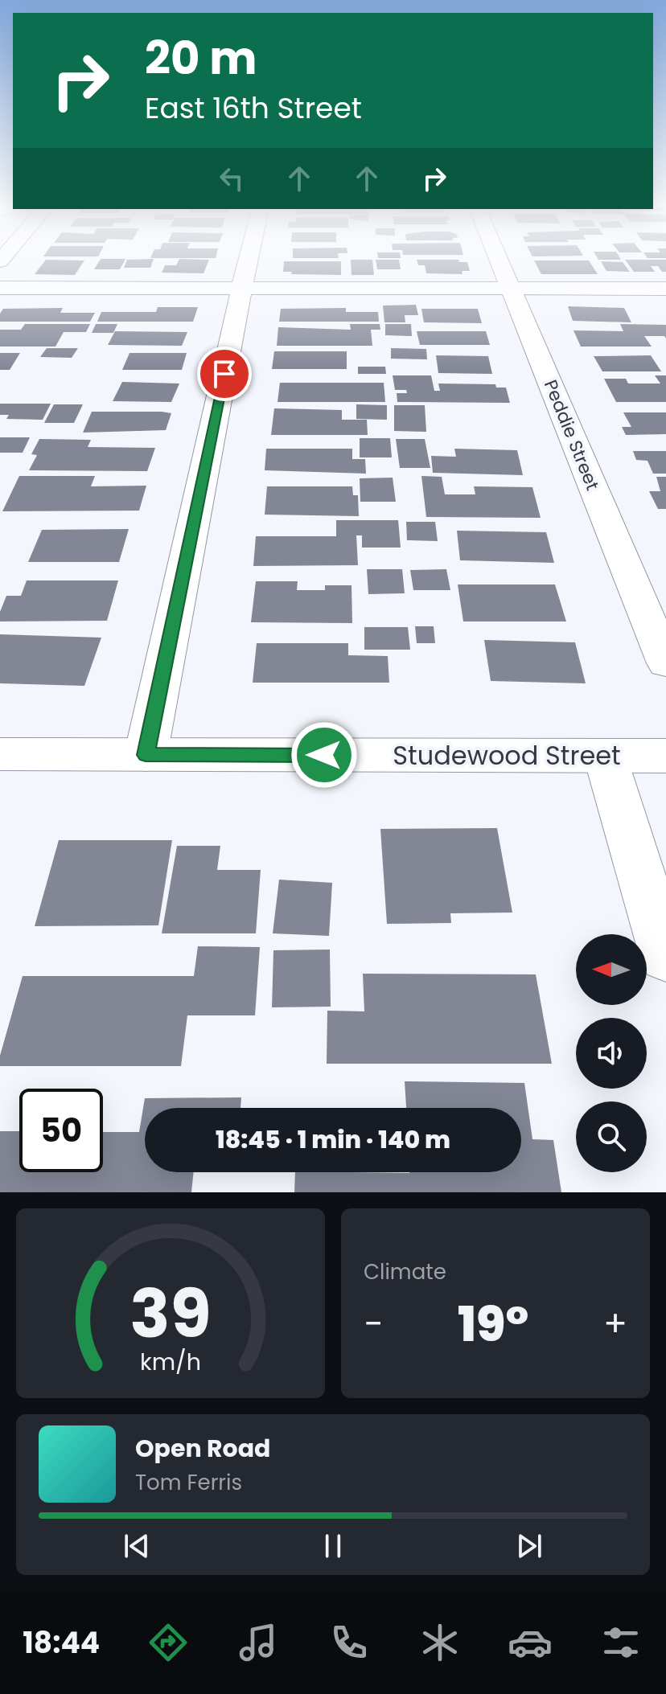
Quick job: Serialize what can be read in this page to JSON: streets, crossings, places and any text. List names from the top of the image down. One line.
{"streets":{"street":["Peddie Street","Studewood Street"]},"north":"left","page":{"turn":["20 m","East 16th Street"],"limit":"50","trip":"18:45 · 1 min · 140 m","tile":"Climate","heat":["−","19°","+"],"song":["Open Road","Tom Ferris"],"tabs":"18:44","gauge":["39","km/h"]}}
